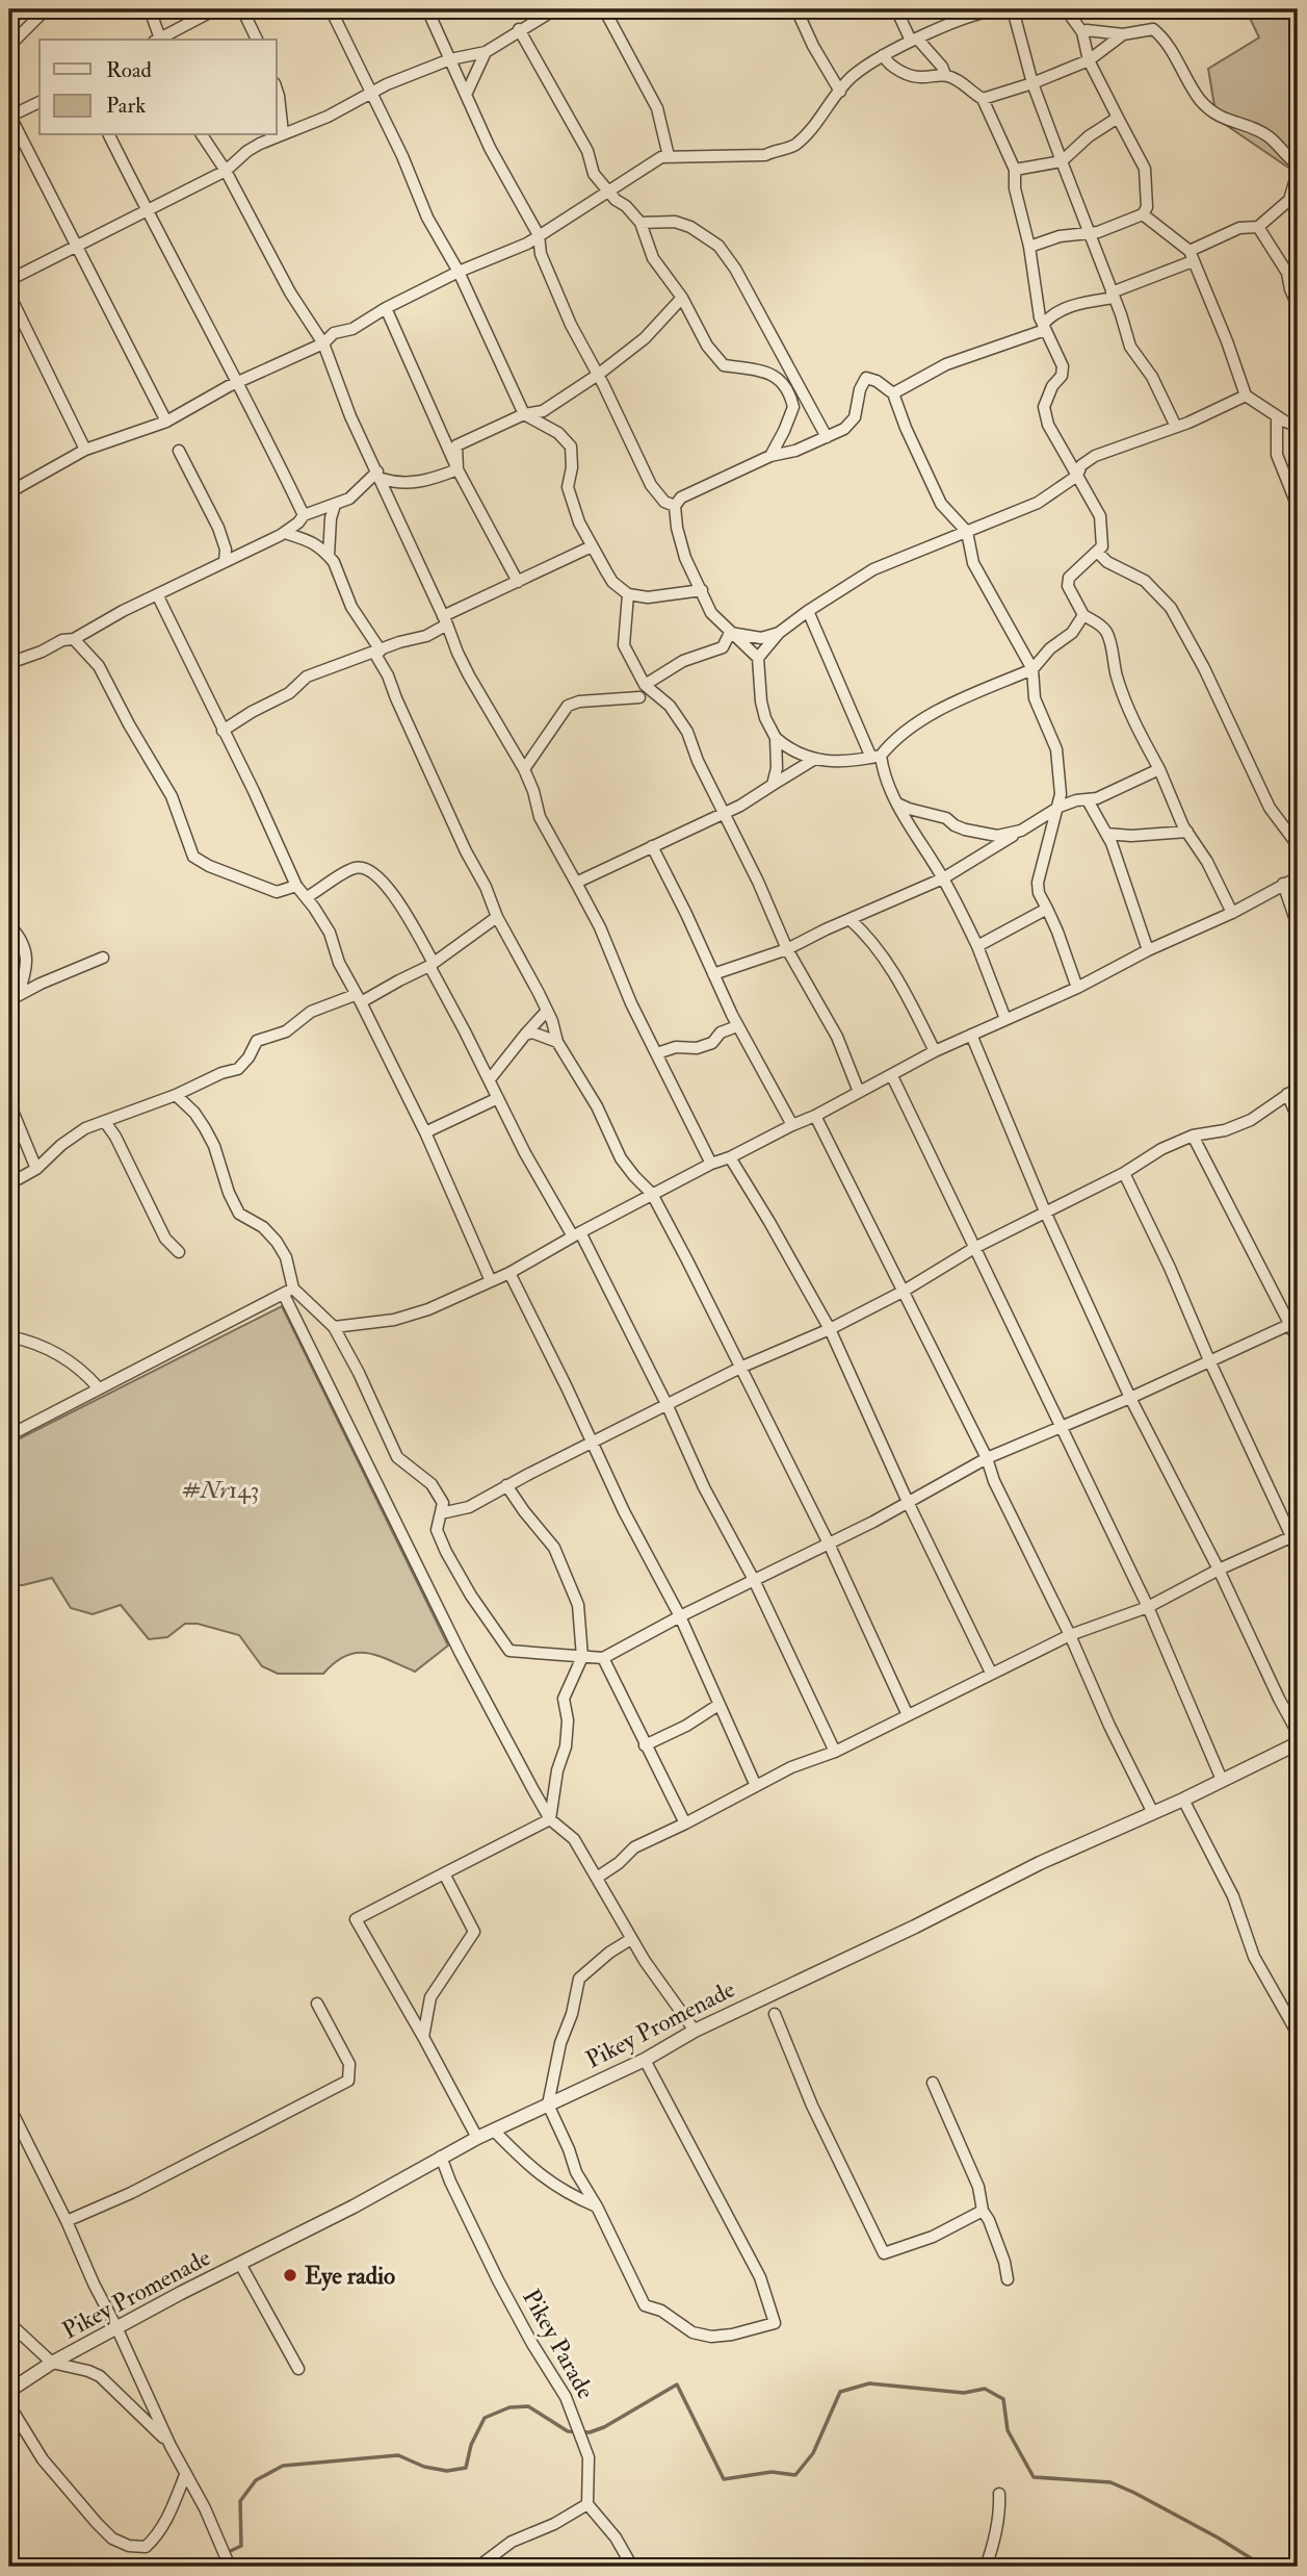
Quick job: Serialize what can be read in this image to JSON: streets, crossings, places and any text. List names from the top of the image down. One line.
{"streets":{"street":["Pikey Promenade","Pikey Parade"]},"crossings":[["Pikey Promenade","Pikey Parade"]],"parks":["#Nr143"],"places":["Eye radio"],"legend":["Road","Park"]}
